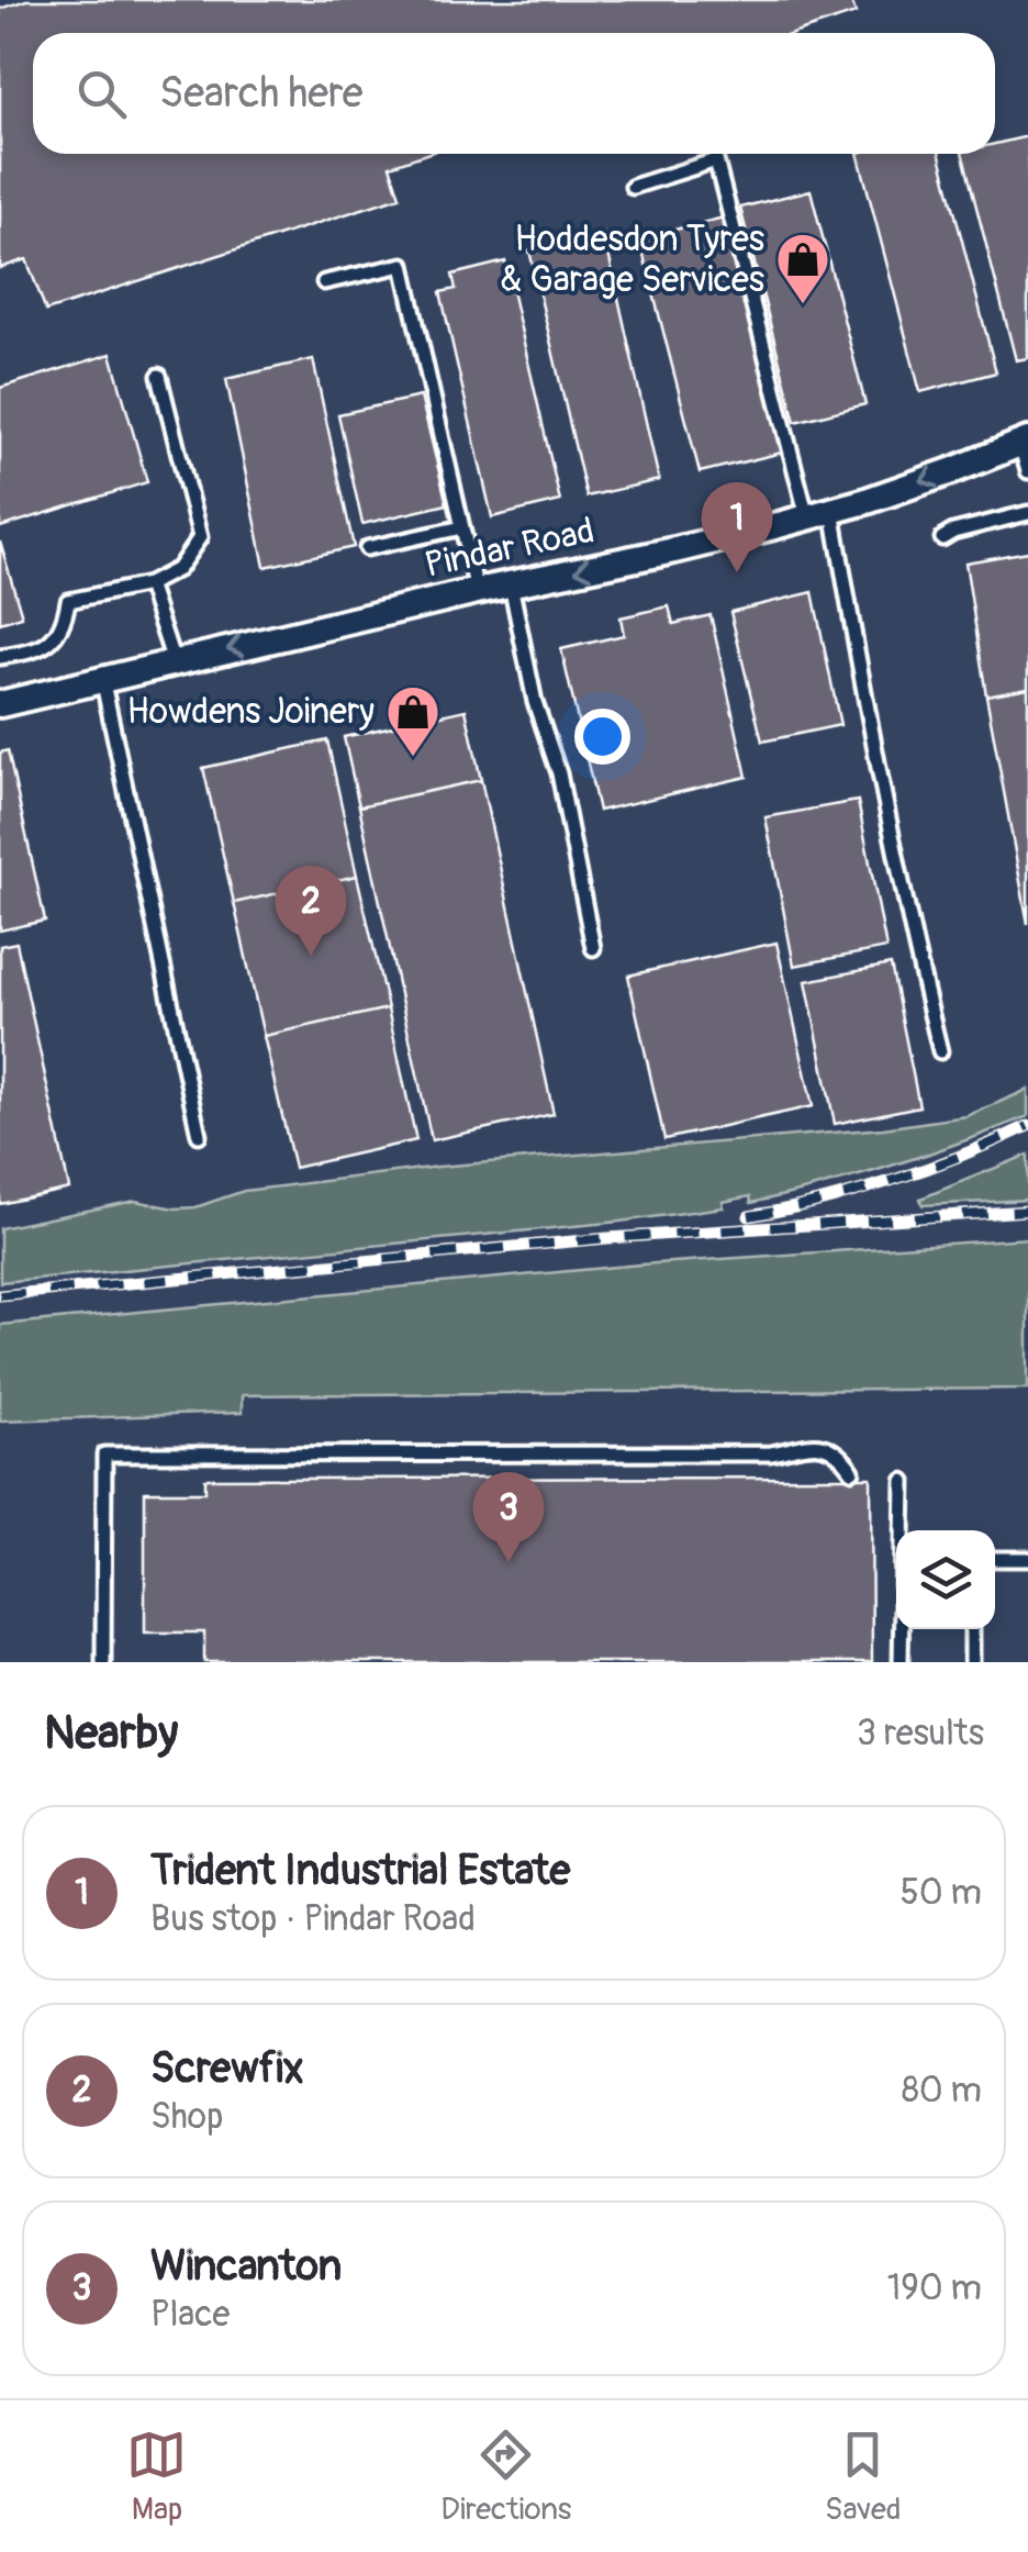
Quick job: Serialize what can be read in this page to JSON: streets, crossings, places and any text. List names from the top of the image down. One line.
{"streets":{"street":["Pindar Road"]},"one_way":["Pindar Road"],"places":{"shop":["Hoddesdon Tyres & Garage Services","Howdens Joinery"]},"page":{"search":"Search here","pins":["1","2","3"],"heading":["Nearby","3 results"],"list":[{"mark":"1","name":"Trident Industrial Estate","note":"Bus stop · Pindar Road","value":"50 m"},{"mark":"2","name":"Screwfix","note":"Shop","value":"80 m"},{"mark":"3","name":"Wincanton","note":"Place","value":"190 m"}],"nav":["Map","Directions","Saved"]}}
